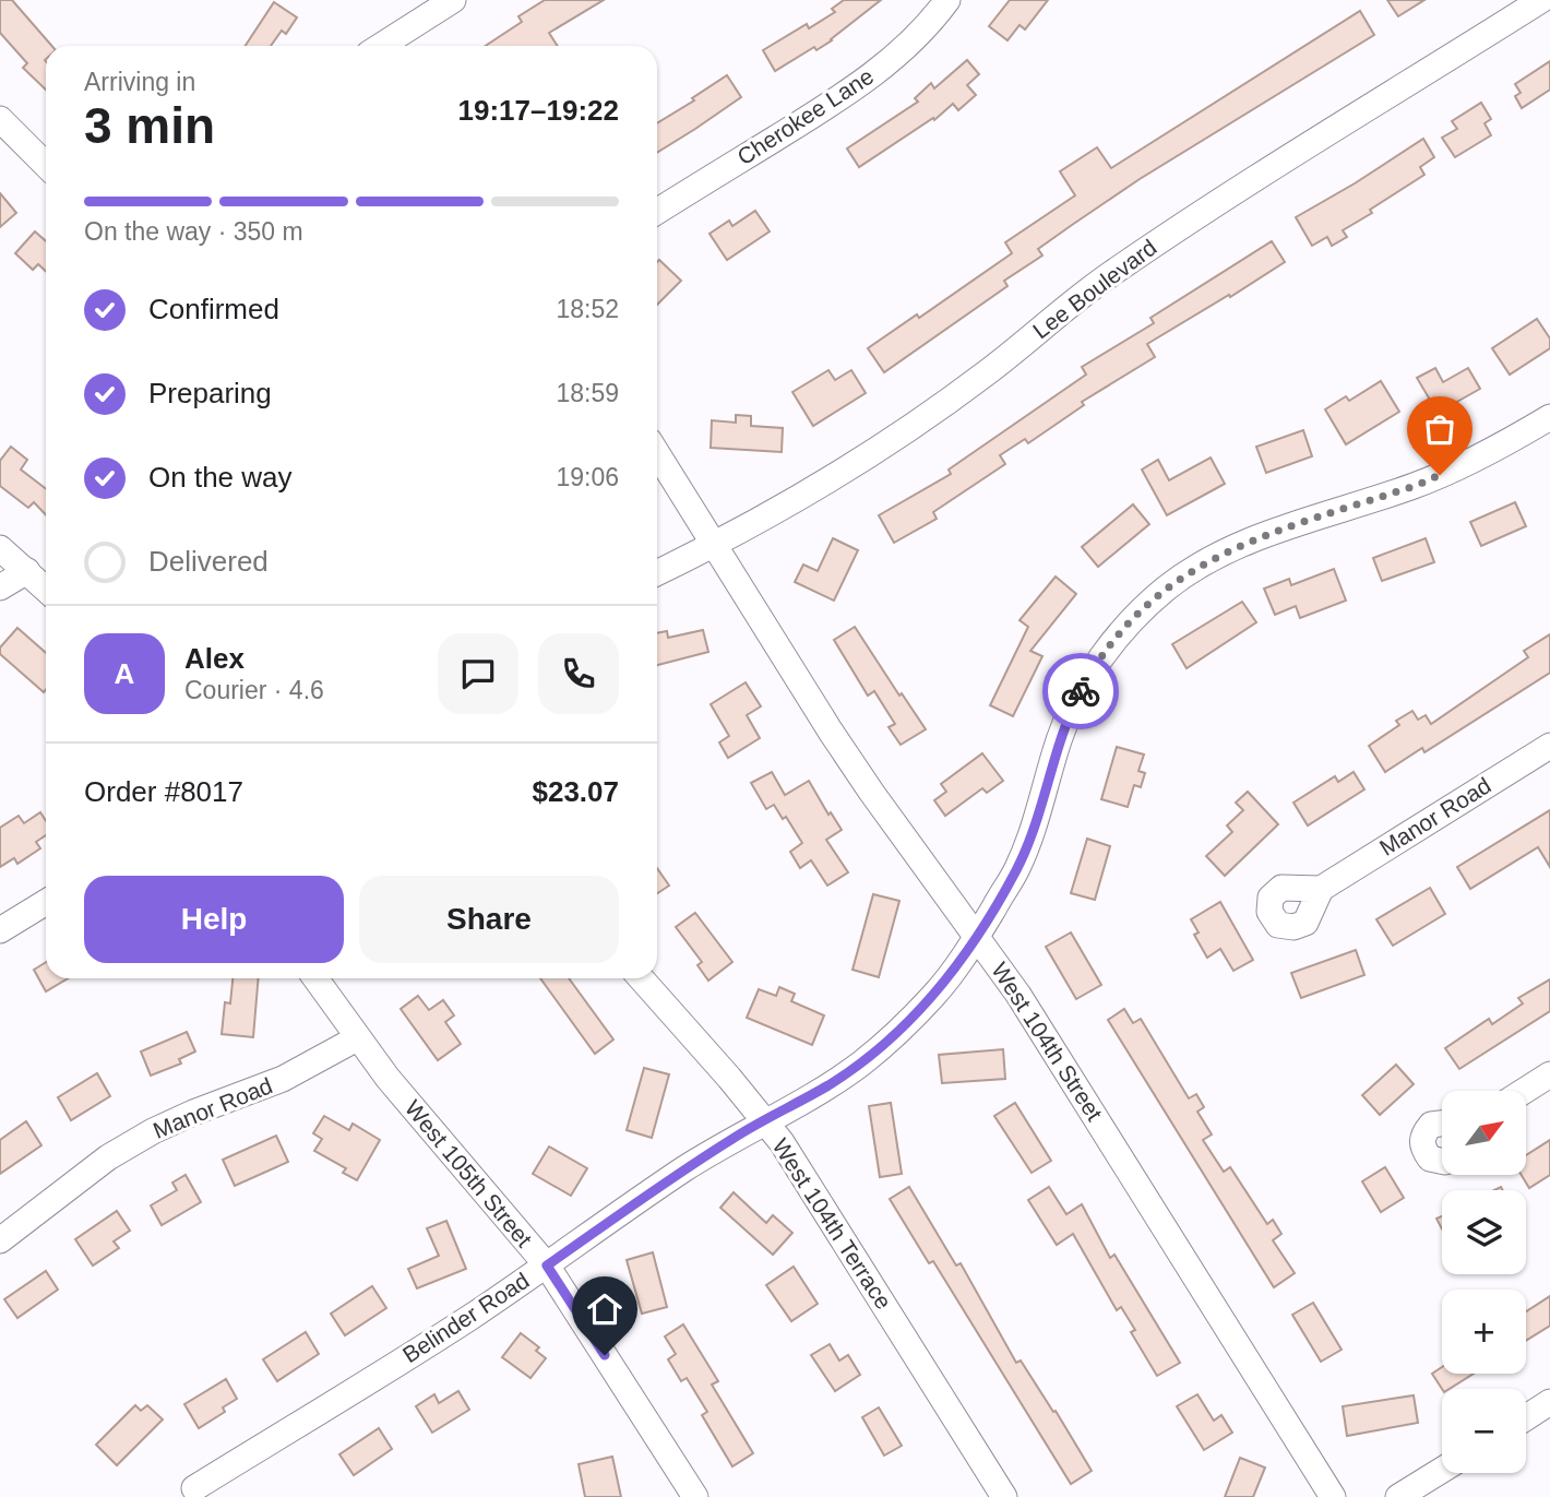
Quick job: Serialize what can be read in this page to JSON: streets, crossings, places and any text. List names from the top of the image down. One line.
{"streets":{"street":["Cherokee Lane","Lee Boulevard","Manor Road","West 104th Street","West 105th Street","West 104th Terrace","Belinder Road"]},"crossings":[["Lee Boulevard","West 104th Street"],["Manor Road","West 105th Street"],["West 104th Street","Belinder Road"],["West 105th Street","Belinder Road"],["West 104th Terrace","Belinder Road"]],"north":"top right","page":{"heading":["3 min","Arriving in","19:17–19:22"],"panel":["Alex","Courier · 4.6","Order #8017","$23.07"],"bar":"On the way · 350 m","list":[["Confirmed","18:52"],["Preparing","18:59"],["On the way","19:06"],"Delivered"],"round":"A","buttons":["Help","Share"],"map_buttons":["+","−"]}}
